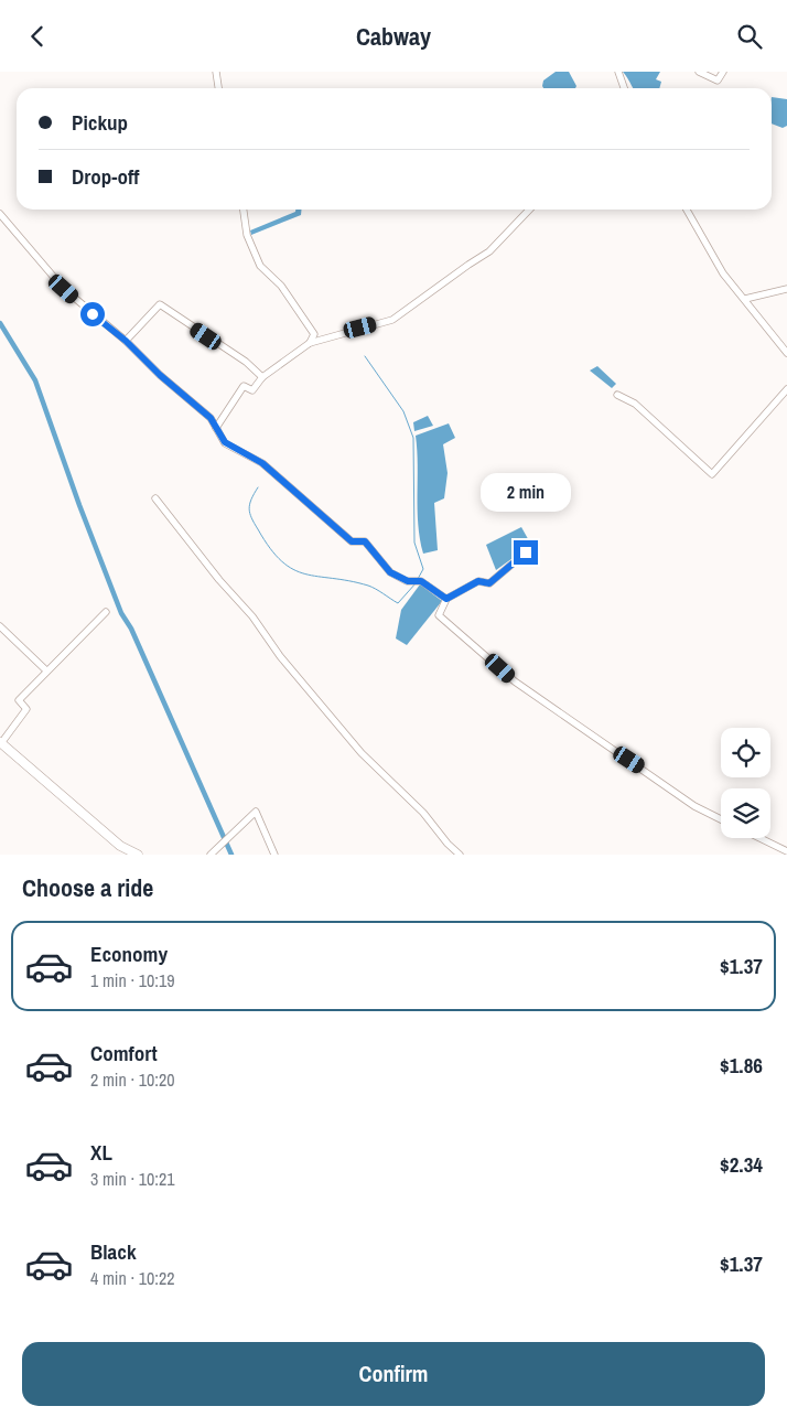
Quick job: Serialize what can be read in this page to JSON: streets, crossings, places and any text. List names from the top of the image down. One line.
{"page":{"header":"Cabway","banner":["Pickup","Drop-off"],"bubble":"2 min","heading":"Choose a ride","list":[{"name":"Economy","note":"1 min · 10:19","value":"$1.37"},{"name":"Comfort","note":"2 min · 10:20","value":"$1.86"},{"name":"XL","note":"3 min · 10:21","value":"$2.34"},{"name":"Black","note":"4 min · 10:22","value":"$1.37"}],"buttons":"Confirm"}}
